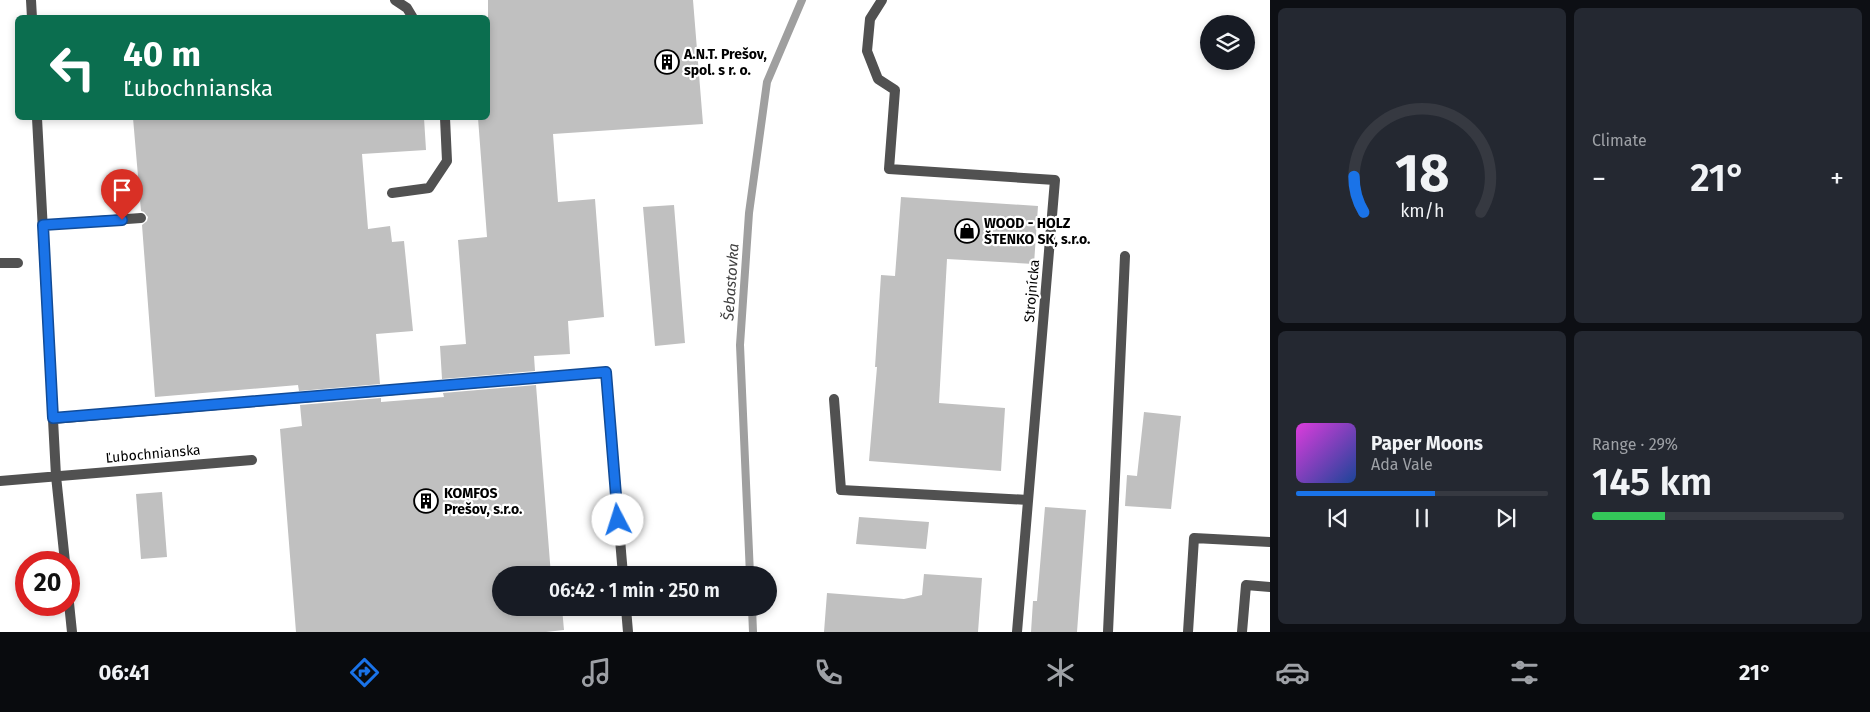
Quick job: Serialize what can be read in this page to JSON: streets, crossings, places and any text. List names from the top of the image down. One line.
{"streets":{"lane":["Strojnícka","Ľubochnianska"]},"water":["Šebastovka"],"places":{"building":["A.N.T. Prešov, spol. s r. o.","KOMFOS Prešov, s.r.o."],"shop":["WOOD - HOLZ ŠTENKO SK, s.r.o."]},"page":{"tile":["Climate",["Range · 29%","145 km"]],"turn":["40 m","Ľubochnianska"],"heat":["−","21°","+"],"song":["Paper Moons","Ada Vale"],"limit":"20","trip":"06:42 · 1 min · 250 m","tabs":["06:41","21°"],"gauge":["18","km/h"]}}
